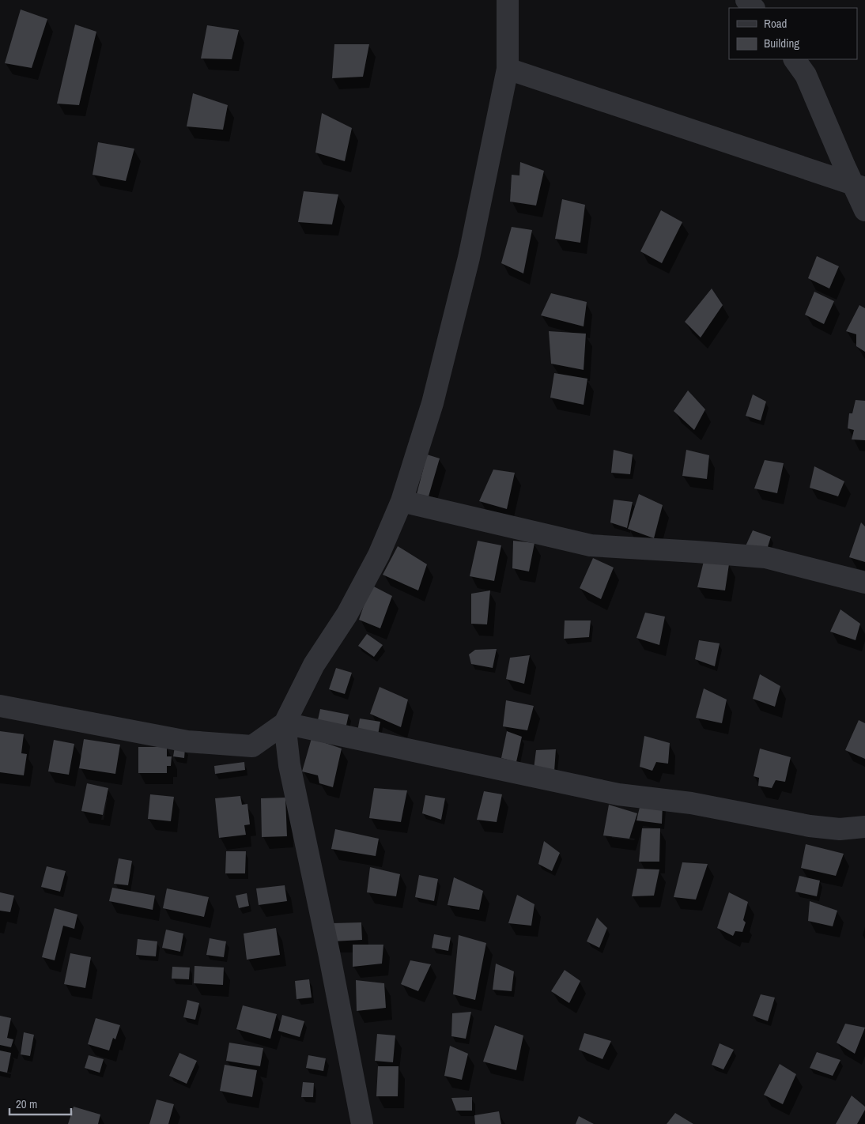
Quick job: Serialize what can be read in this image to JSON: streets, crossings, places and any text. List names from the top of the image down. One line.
{"legend":["Road","Building"],"scale_bar":"20 m"}
